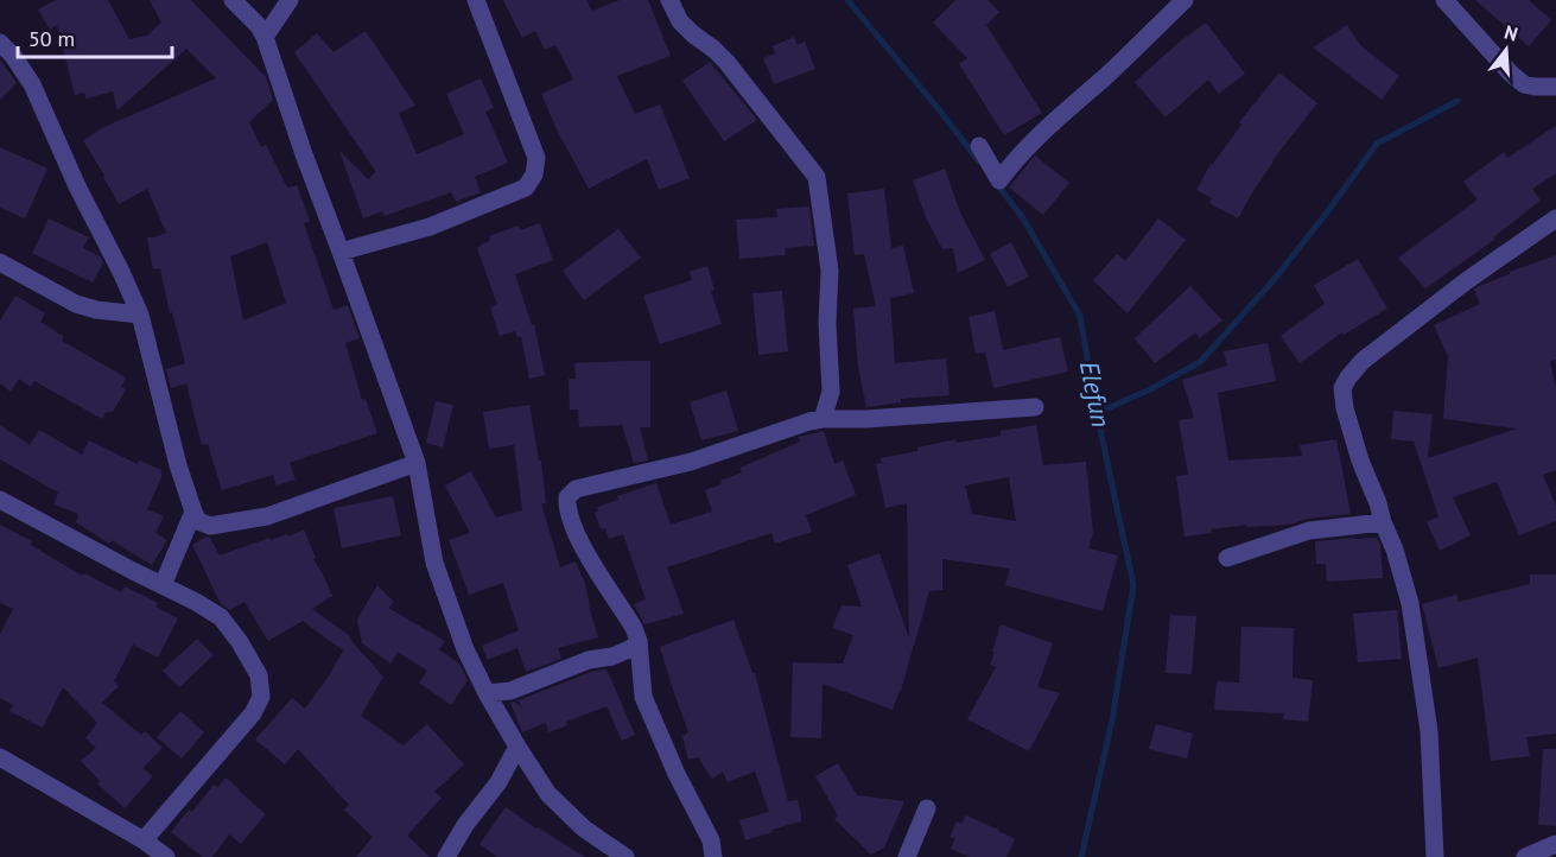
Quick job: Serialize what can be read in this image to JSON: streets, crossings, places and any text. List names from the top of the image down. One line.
{"water":["Elefun"],"scale_bar":"50 m","north":"top"}
